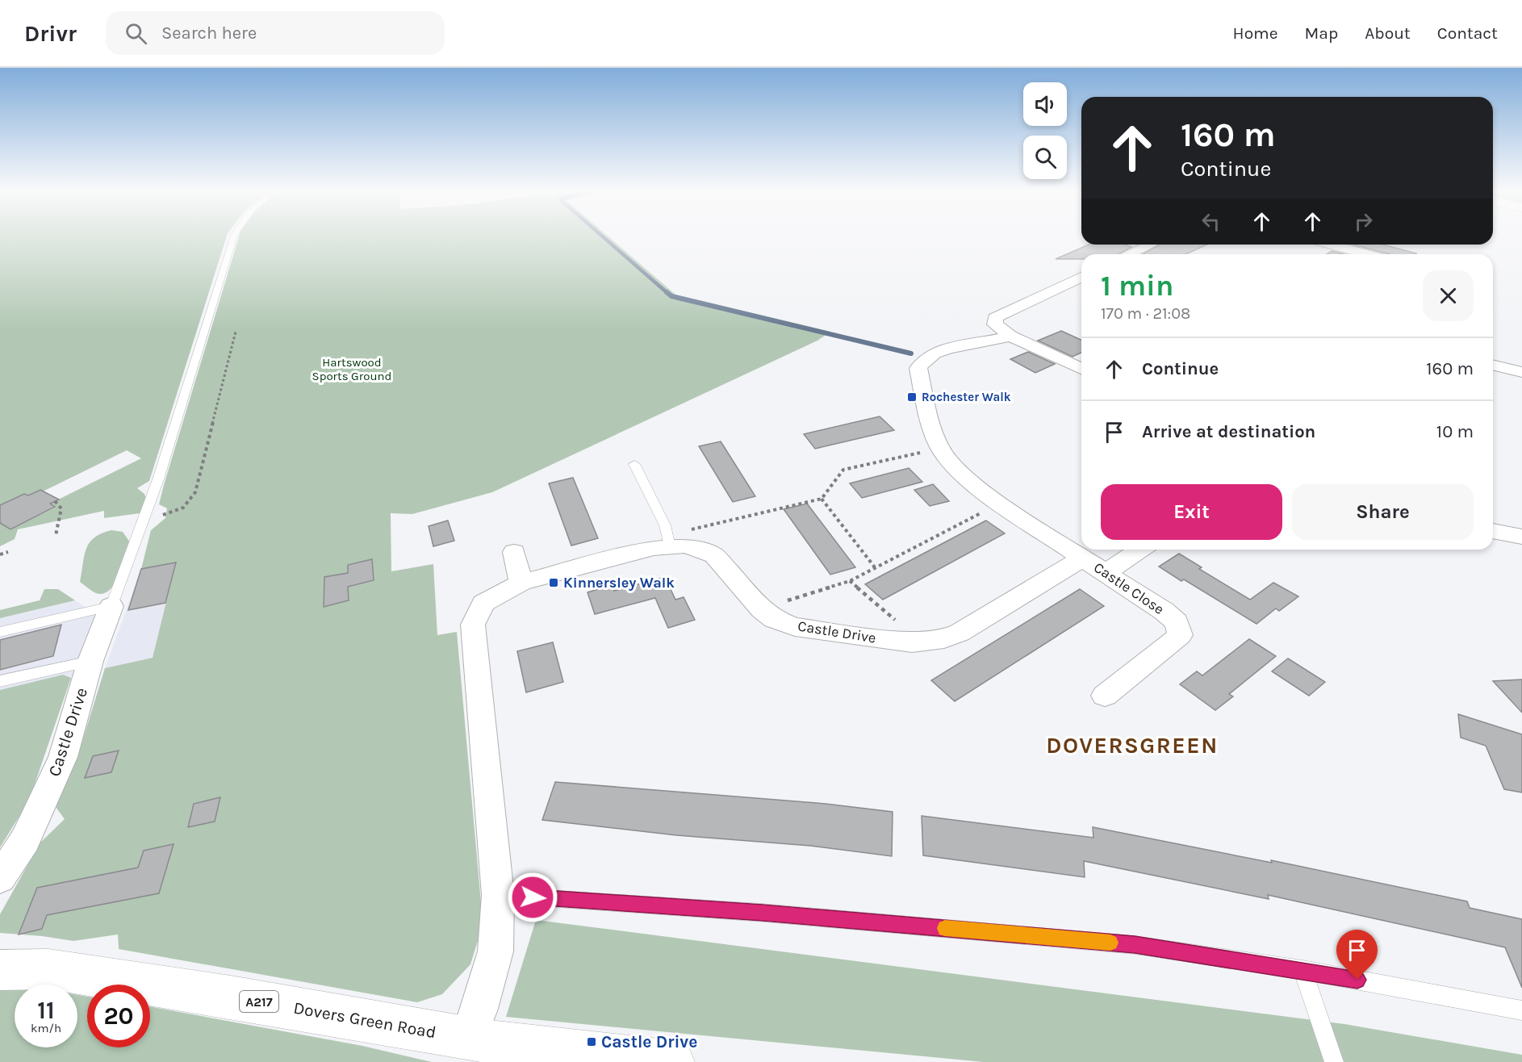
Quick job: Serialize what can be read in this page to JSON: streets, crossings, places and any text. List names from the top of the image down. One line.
{"streets":{"main road":["A217","Dovers Green Road"],"street":["Castle Close","Castle Drive"]},"crossings":[["Castle Close","Castle Drive"],["Castle Drive","Dovers Green Road"]],"districts":["DOVERSGREEN"],"parks":["Hartswood Sports Ground"],"places":{"transit":["Rochester Walk","Kinnersley Walk","Castle Drive"]},"page":{"header":"Drivr","search":"Search here","nav":["Home","Map","About","Contact"],"turn":["160 m","Continue"],"heading":["1 min","170 m · 21:08"],"list":[{"name":"Continue","value":"160 m"},{"name":"Arrive at destination","value":"10 m"}],"buttons":["Exit","Share"],"speed":"11 km/h","limit":"20"}}
